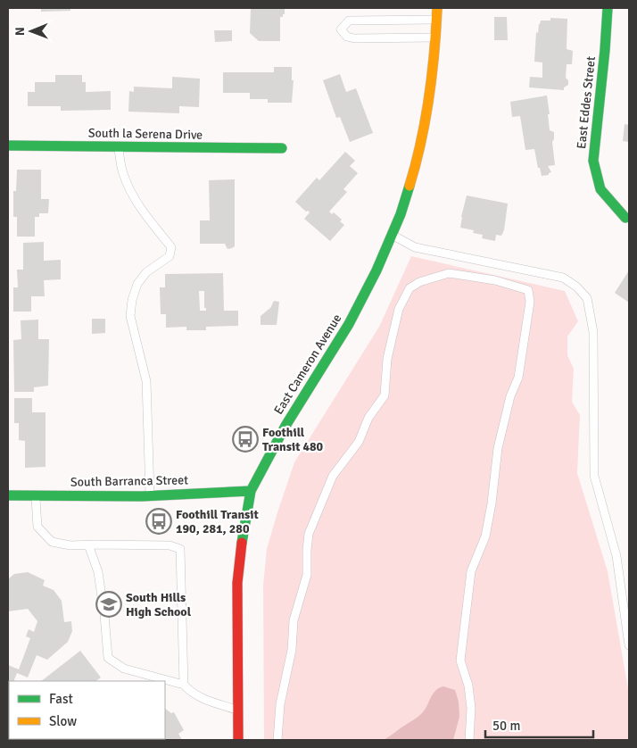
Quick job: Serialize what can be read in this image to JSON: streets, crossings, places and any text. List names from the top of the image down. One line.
{"streets":{"main road":["East Eddes Street","South la Serena Drive","East Cameron Avenue","South Barranca Street"]},"crossings":[["East Cameron Avenue","South Barranca Street"]],"places":{"bus stop":["Foothill Transit 480","Foothill Transit 190, 281, 280"],"school or university":["South Hills High School"]},"legend":["Fast","Slow"],"scale_bar":"50 m","north":"left"}
